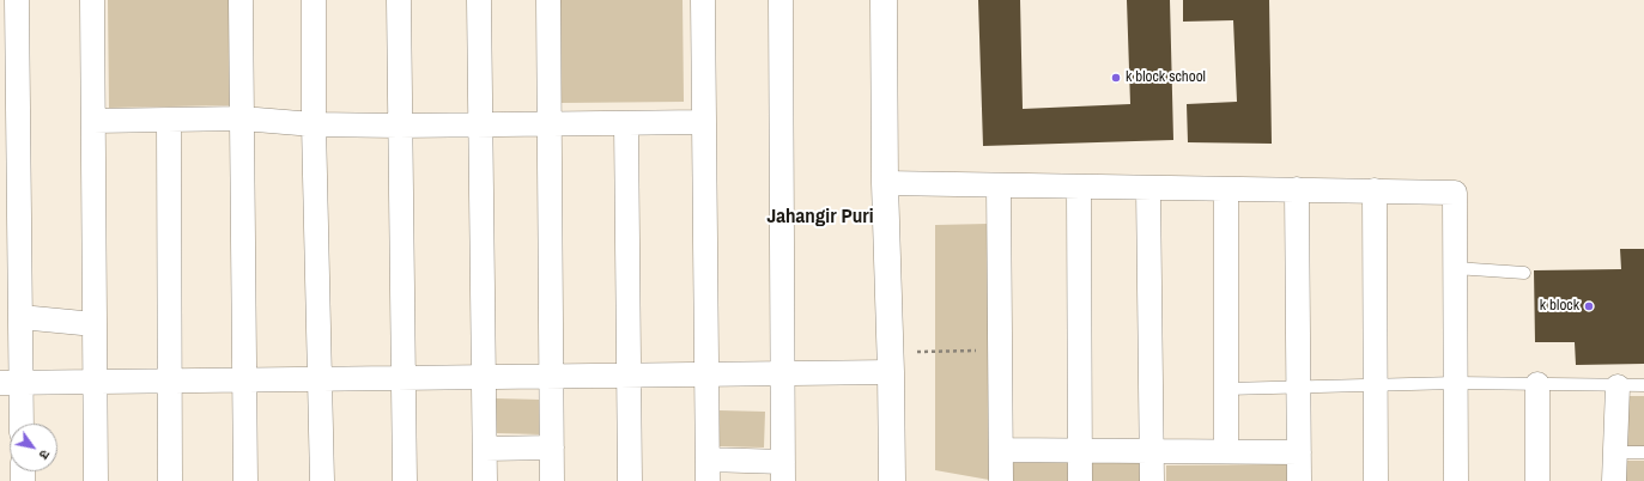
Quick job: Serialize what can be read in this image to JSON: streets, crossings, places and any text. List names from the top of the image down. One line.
{"districts":["Jahangir Puri"],"places":["k block school","k block"],"north":"bottom right"}
